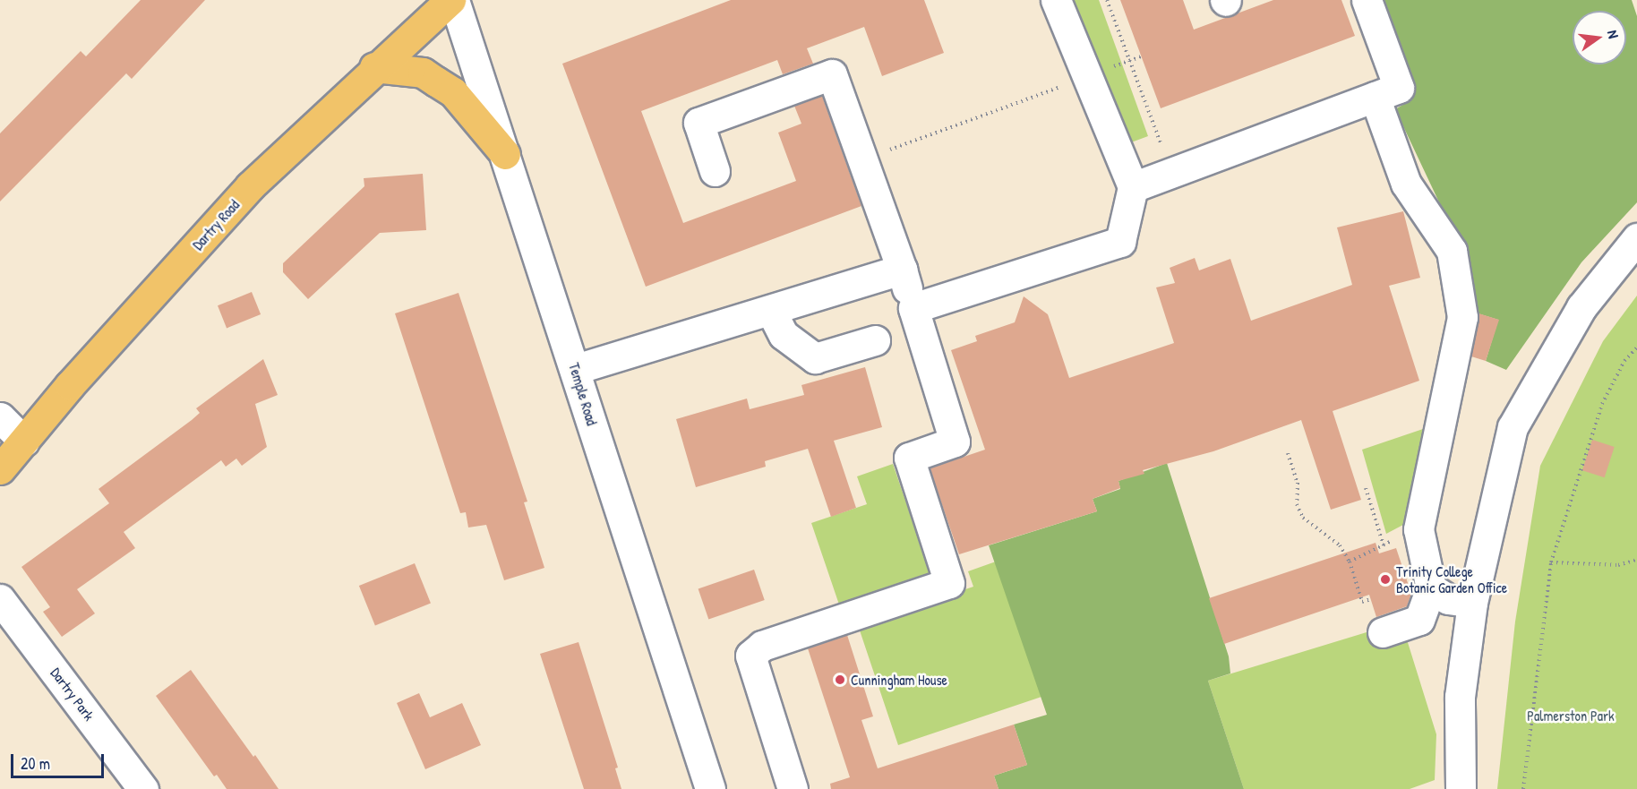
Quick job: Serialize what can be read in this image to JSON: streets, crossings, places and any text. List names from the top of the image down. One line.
{"streets":{"main road":["Dartry Road"],"street":["Temple Road","Dartry Park"]},"crossings":[["Dartry Road","Temple Road"]],"parks":["Palmerston Park"],"places":["Trinity College Botanic Garden Office","Cunningham House"],"scale_bar":"20 m","north":"right"}
